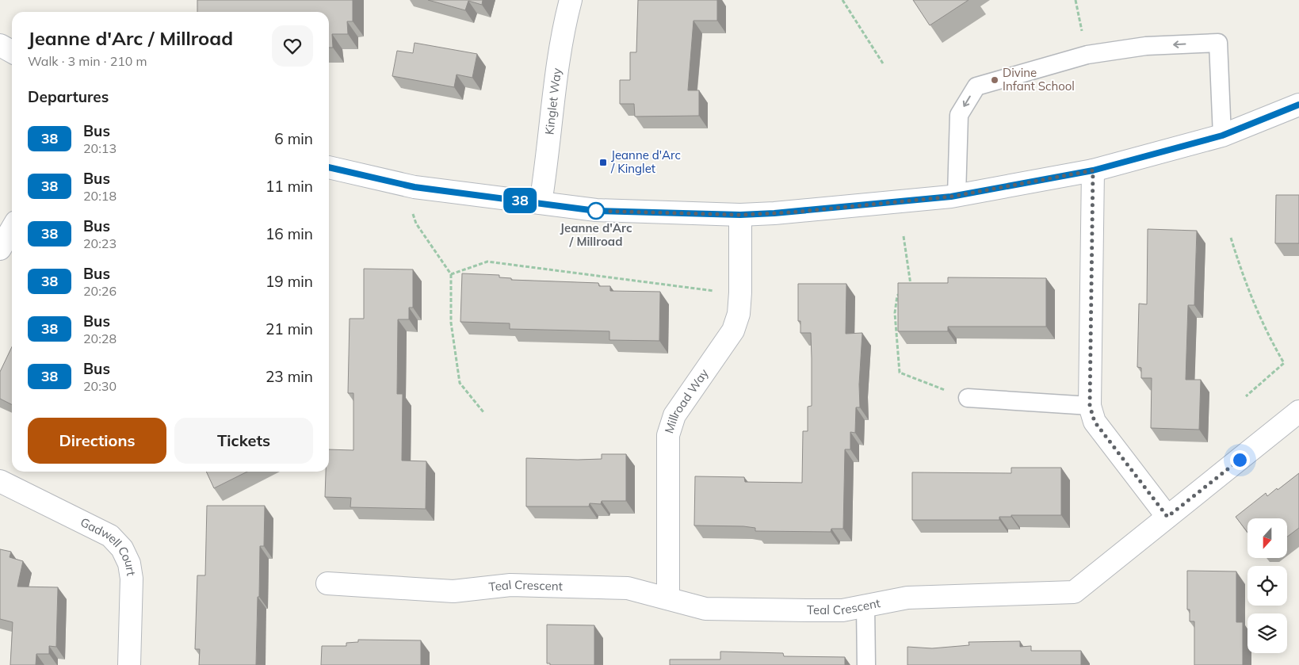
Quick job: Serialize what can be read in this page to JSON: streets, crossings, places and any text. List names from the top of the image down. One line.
{"streets":{"street":["Kinglet Way","Millroad Way","Gadwell Court","Teal Crescent"]},"crossings":[["Millroad Way","Teal Crescent"]],"places":{"other":["Divine Infant School","Jeanne d'Arc / Millroad"],"transit":["Jeanne d'Arc / Kinglet"]},"lines":["bus line 38"],"north":"bottom","page":{"on_map":"38","heading":[["Jeanne d'Arc / Millroad","Walk · 3 min · 210 m"],"Departures"],"list":[{"mark":"38","name":"Bus","note":"20:13","value":"6 min"},{"mark":"38","name":"Bus","note":"20:18","value":"11 min"},{"mark":"38","name":"Bus","note":"20:23","value":"16 min"},{"mark":"38","name":"Bus","note":"20:26","value":"19 min"},{"mark":"38","name":"Bus","note":"20:28","value":"21 min"},{"mark":"38","name":"Bus","note":"20:30","value":"23 min"}],"buttons":["Directions","Tickets"]}}
